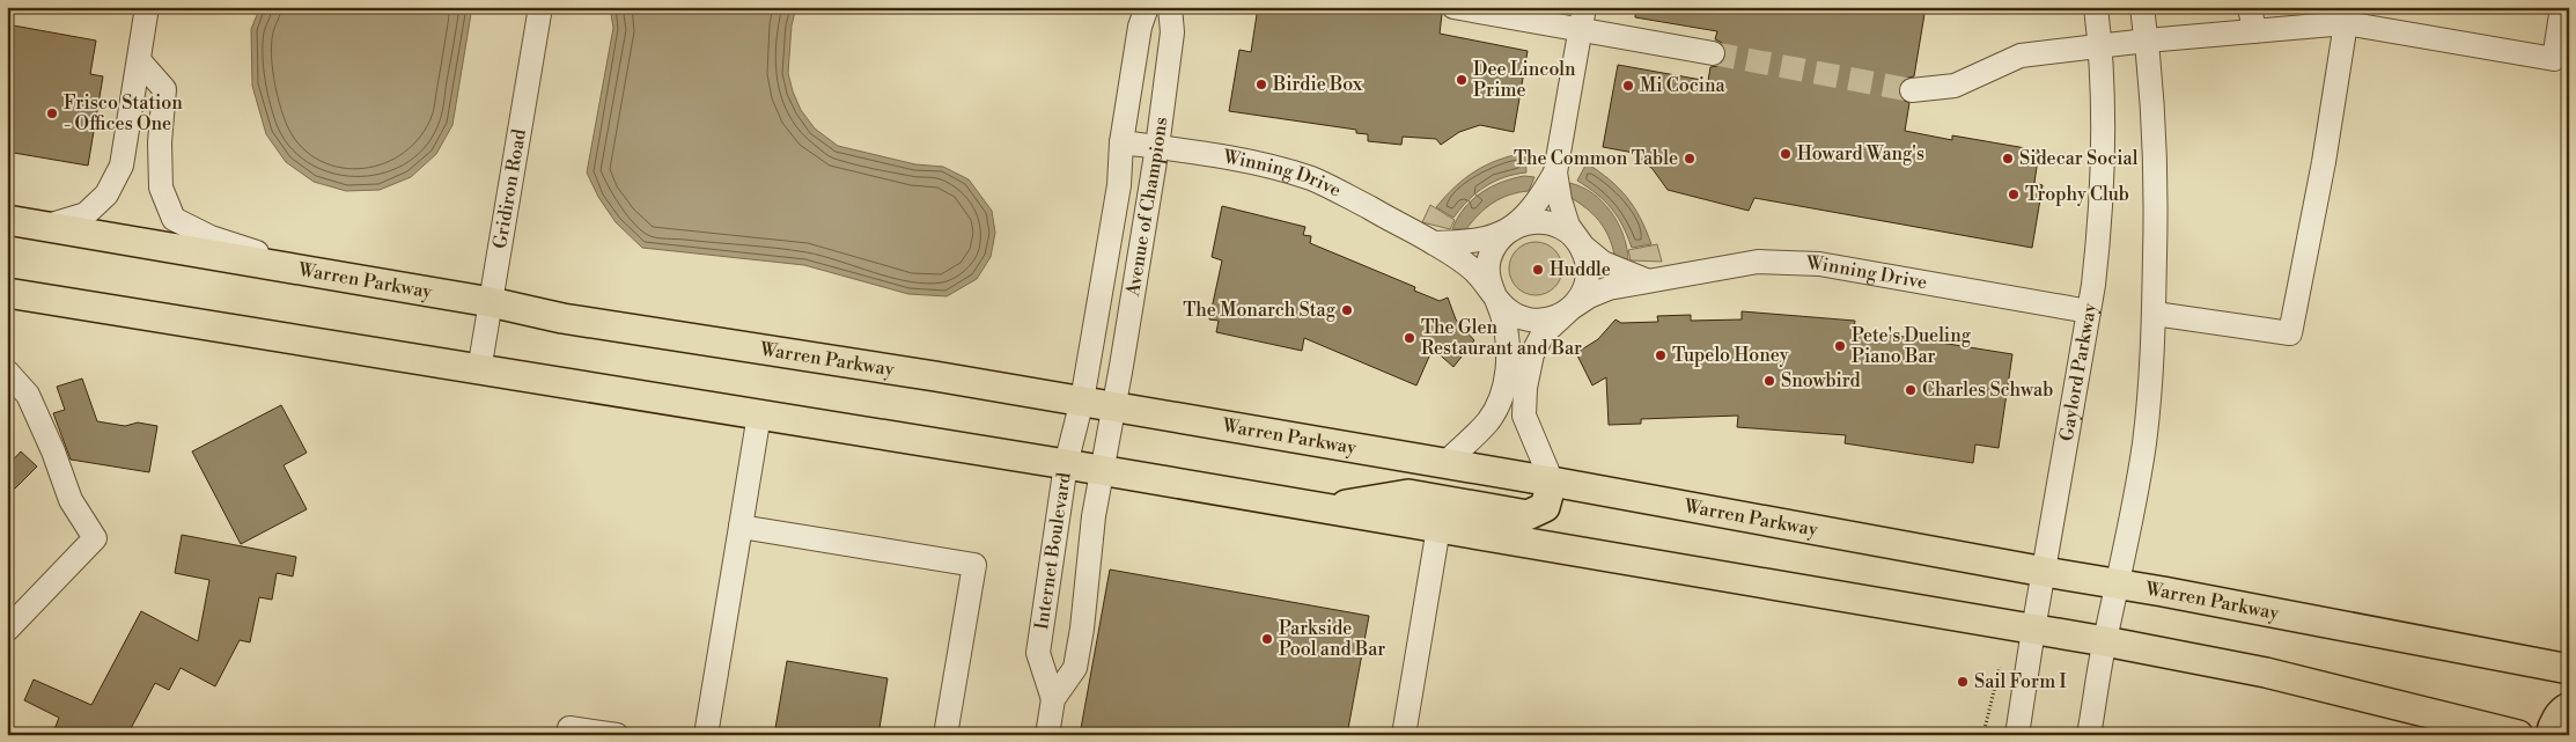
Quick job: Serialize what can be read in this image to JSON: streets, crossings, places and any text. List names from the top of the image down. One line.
{"streets":{"main road":["Warren Parkway"],"street":["Winning Drive","Gridiron Road","Avenue of Champions","Gaylord Parkway","Internet Boulevard"]},"crossings":[["Winning Drive","Avenue of Champions"],["Winning Drive","Gaylord Parkway"],["Gridiron Road","Warren Parkway"],["Avenue of Champions","Warren Parkway"],["Avenue of Champions","Internet Boulevard"],["Warren Parkway","Gaylord Parkway"],["Warren Parkway","Internet Boulevard"]],"places":["Dee Lincoln Prime","Birdie Box","Mi Cocina","Frisco Station - Offices One","Howard Wang's","The Common Table","Sidecar Social","Trophy Club","Huddle","The Monarch Stag","The Glen Restaurant and Bar","Pete's Dueling Piano Bar","Tupelo Honey","Snowbird","Charles Schwab","Parkside Pool and Bar","Sail Form I"]}
